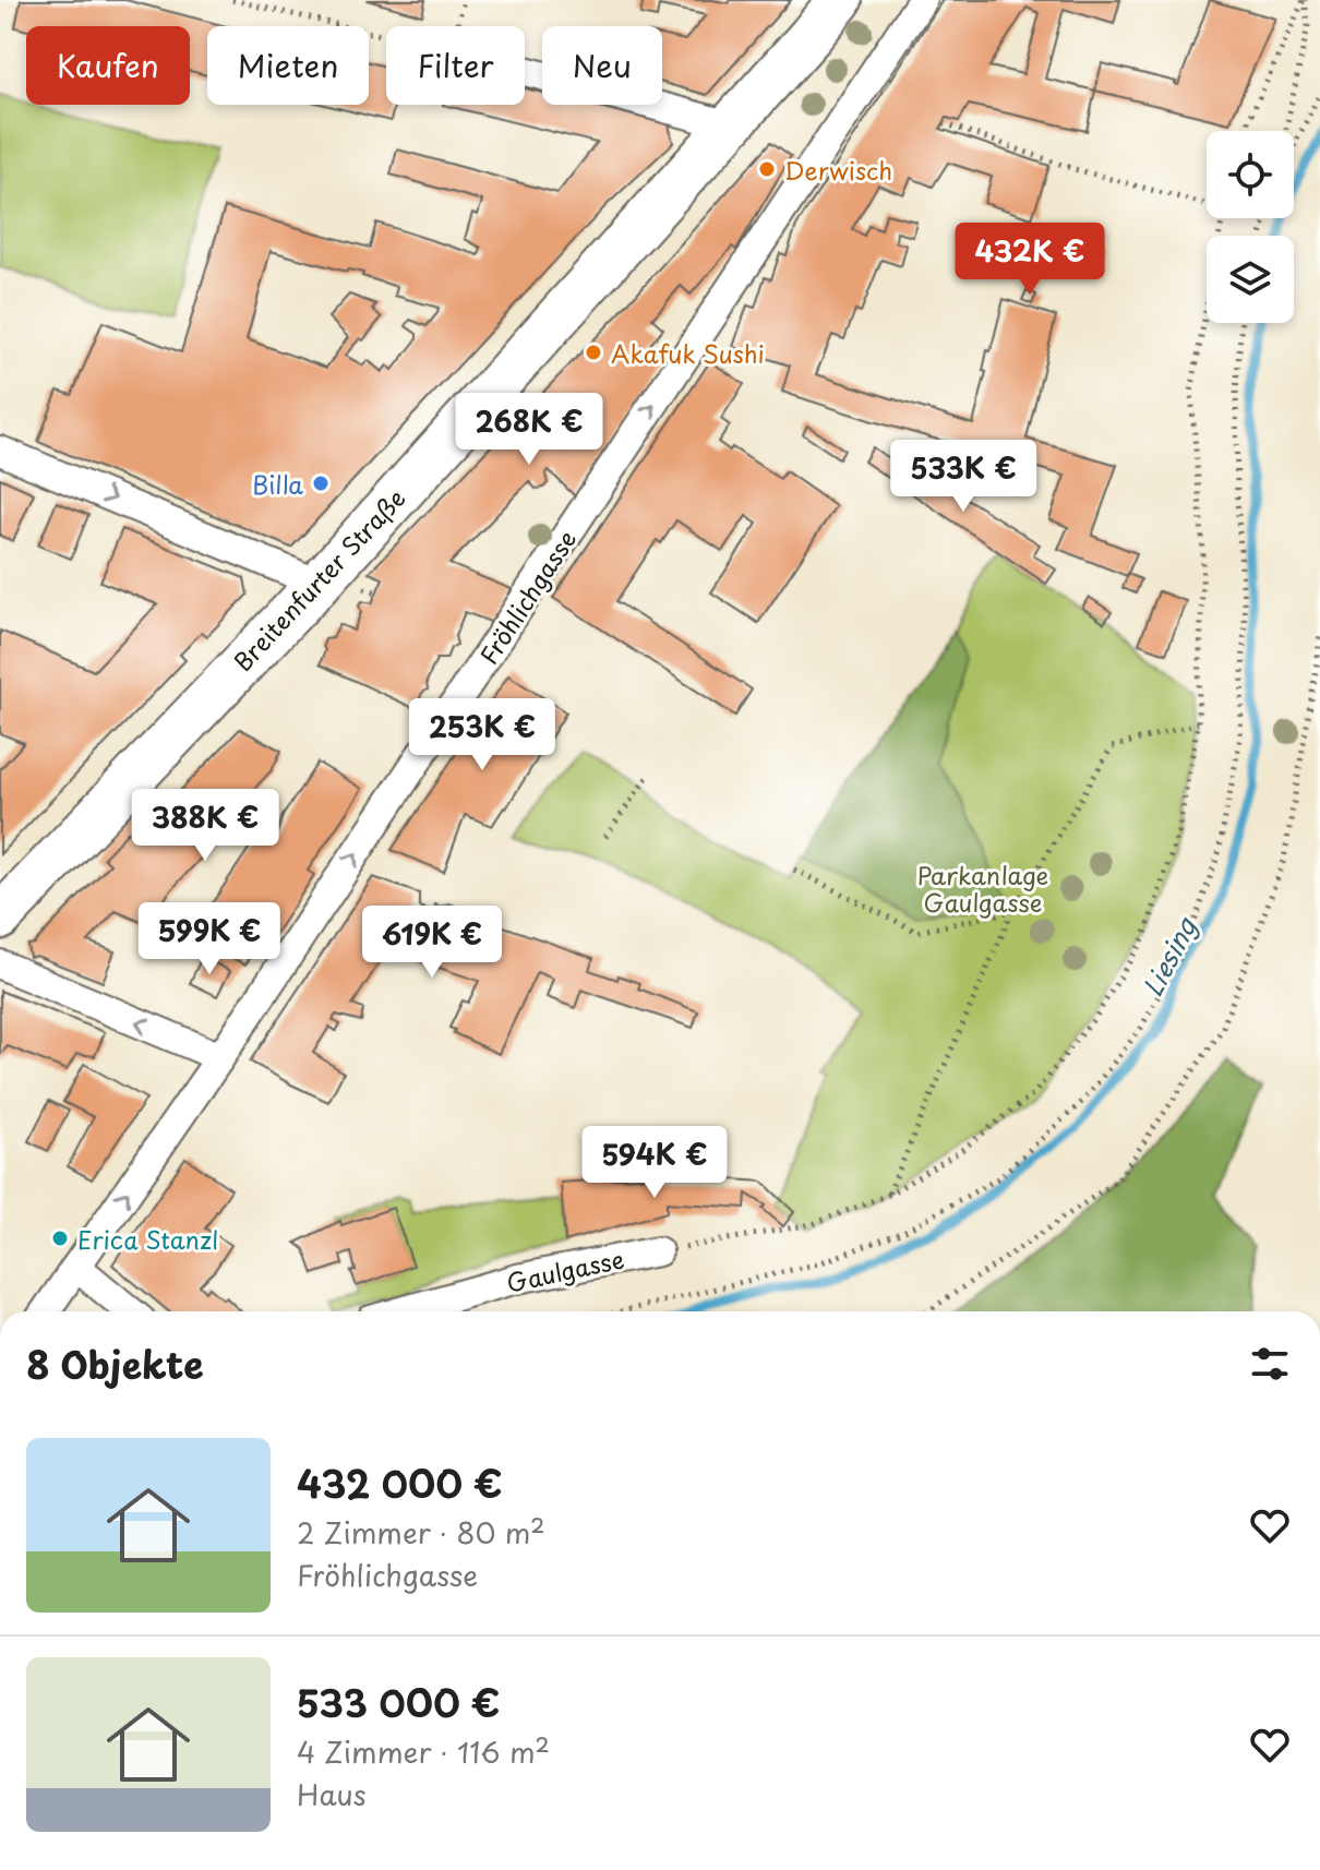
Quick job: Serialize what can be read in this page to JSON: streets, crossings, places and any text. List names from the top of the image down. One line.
{"streets":{"main road":["Breitenfurter Straße"],"street":["Fröhlichgasse","Gaulgasse"]},"one_way":["Fröhlichgasse"],"water":["Liesing"],"parks":["Parkanlage Gaulgasse"],"places":["Derwisch","Akafuk Sushi","Billa","Erica Stanzl"],"page":{"chip":["Kaufen","Mieten","Filter","Neu"],"price":["432K €","268K €","533K €","253K €","388K €","599K €","619K €","594K €"],"heading":"8 Objekte","list":[{"name":"432 000 €","note":"2 Zimmer · 80 m² · Fröhlichgasse"},{"name":"533 000 €","note":"4 Zimmer · 116 m² · Haus"}]}}
